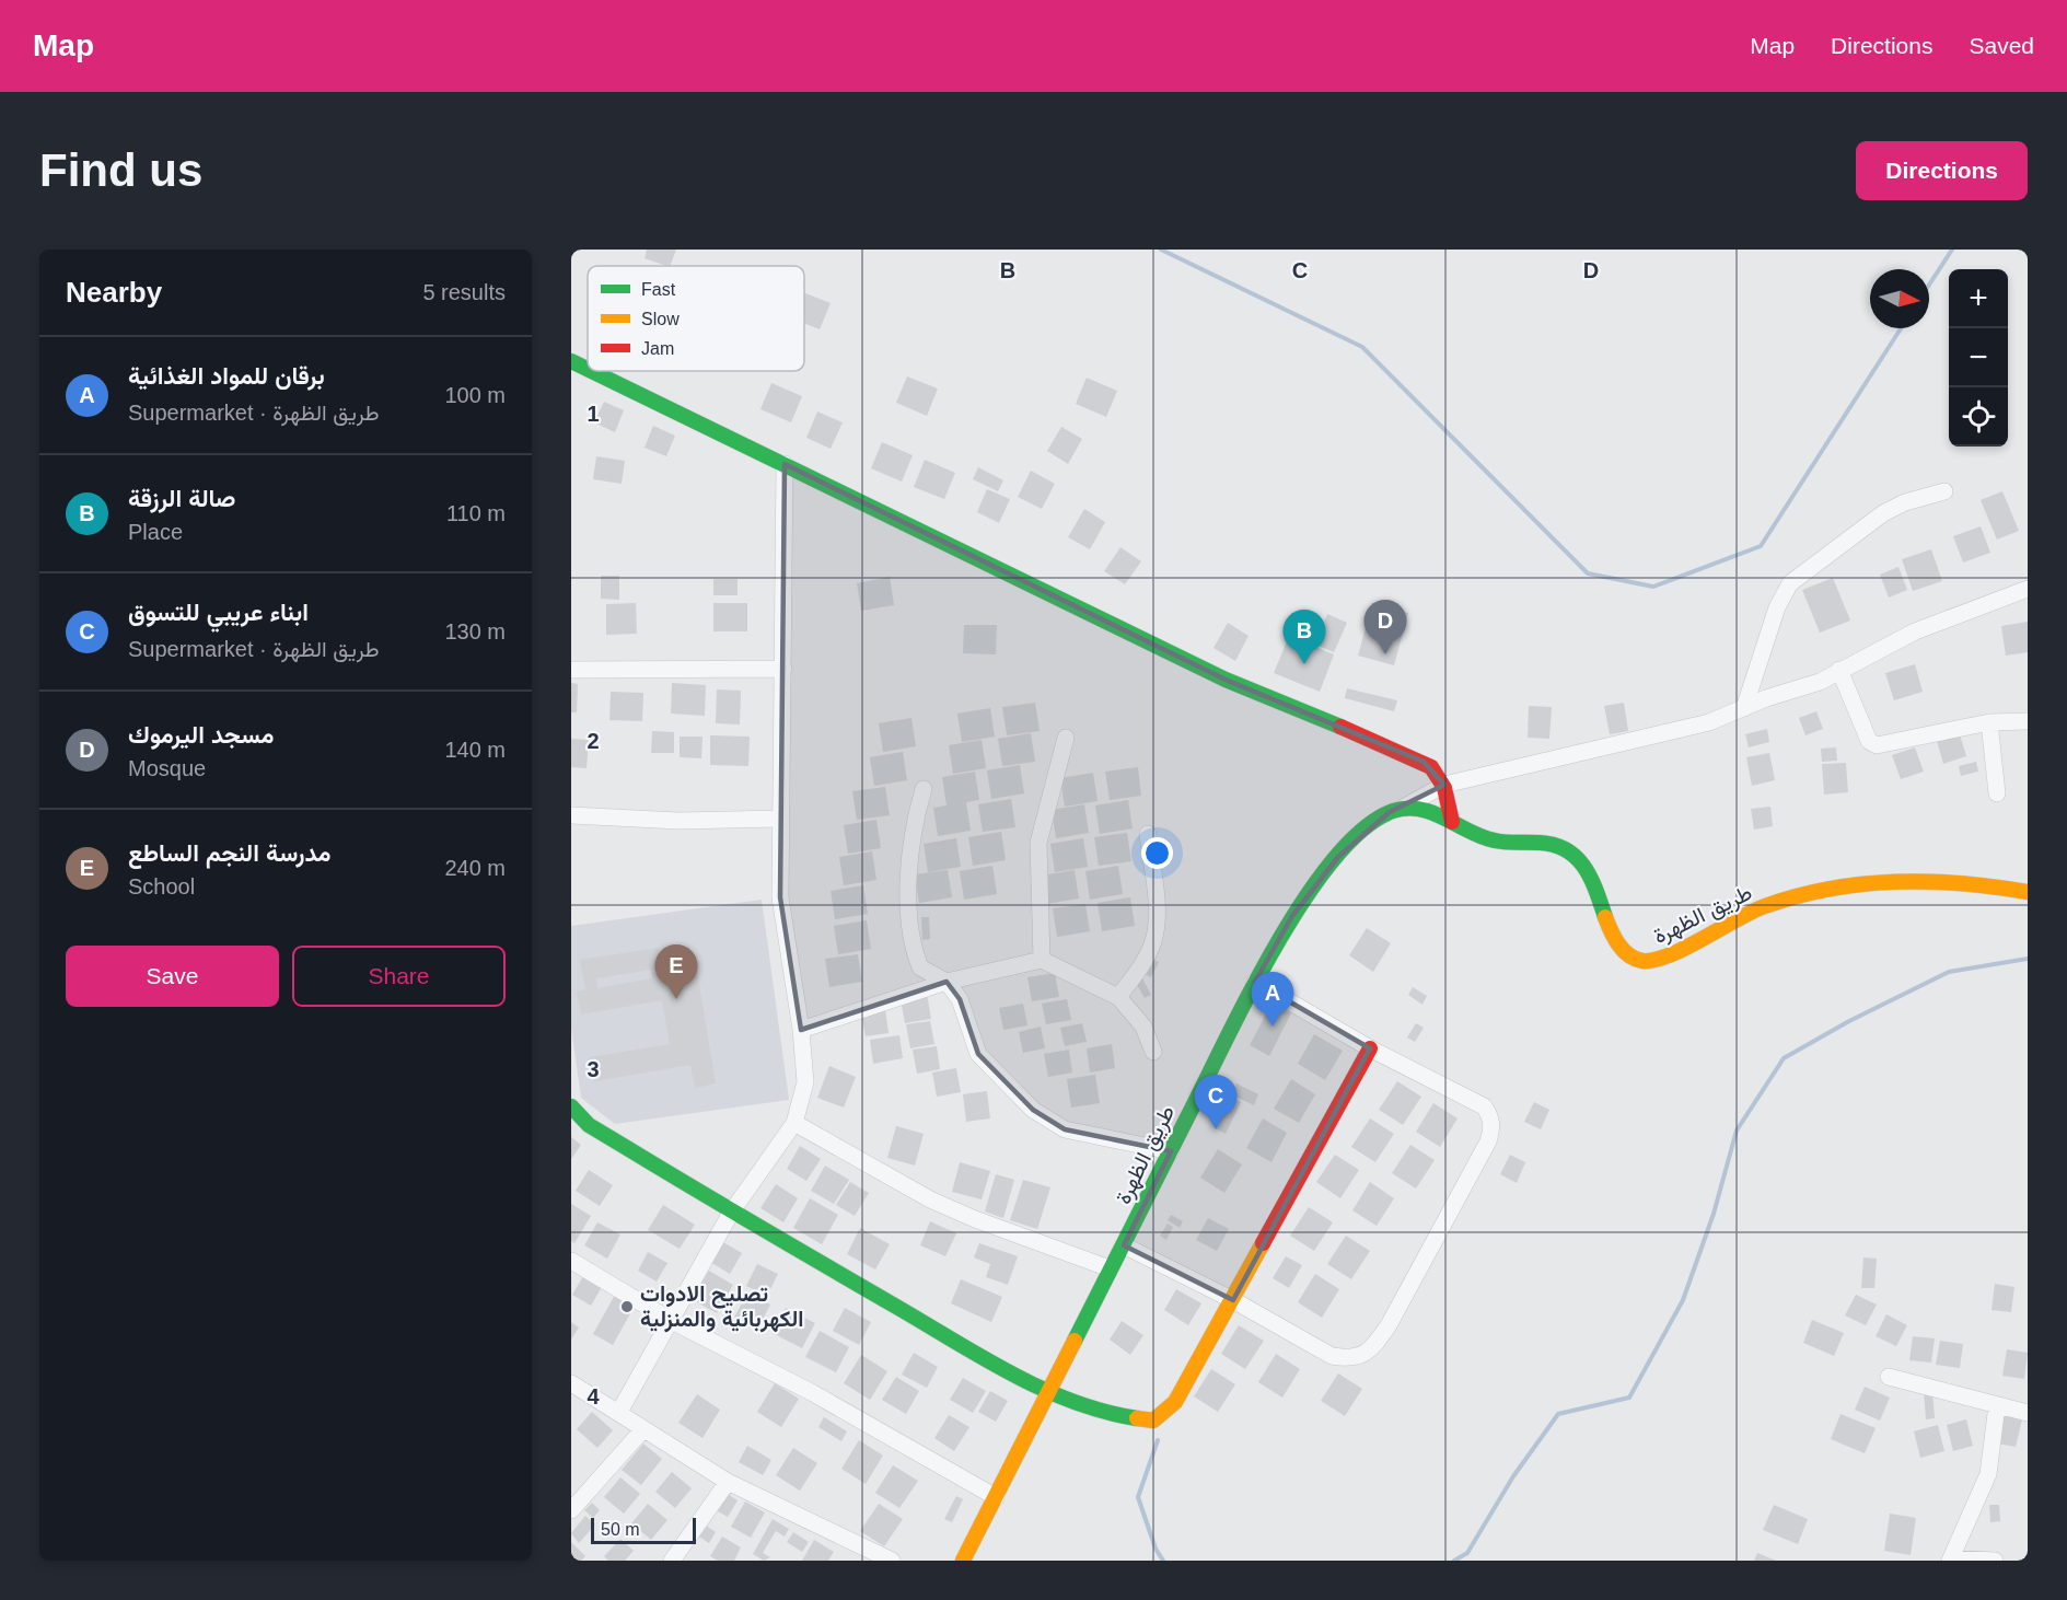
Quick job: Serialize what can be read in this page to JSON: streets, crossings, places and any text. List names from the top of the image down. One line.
{"streets":{"street":["طريق الظهرة"]},"places":["تصليح الادوات الكهربائية والمنزلية"],"legend":["Fast","Slow","Jam"],"scale_bar":"50 m","north":"right","page":{"header":"Map","nav":["Map","Directions","Saved"],"buttons":["Directions",["Save","Share"]],"title":"Find us","heading":["Nearby","5 results"],"map_buttons":["+","−"],"list":[{"mark":"A","name":"برقان للمواد الغذائية","note":"Supermarket · طريق الظهرة","value":"100 m"},{"mark":"B","name":"صالة الرزقة","note":"Place","value":"110 m"},{"mark":"C","name":"ابناء عريبي للتسوق","note":"Supermarket · طريق الظهرة","value":"130 m"},{"mark":"D","name":"مسجد اليرموك","note":"Mosque","value":"140 m"},{"mark":"E","name":"مدرسة النجم الساطع","note":"School","value":"240 m"}],"pins":["D","B","E","A","C"],"scale":"50 m"},"grid":{"columns":["B","C","D"],"rows":["1","2","3","4"]}}
